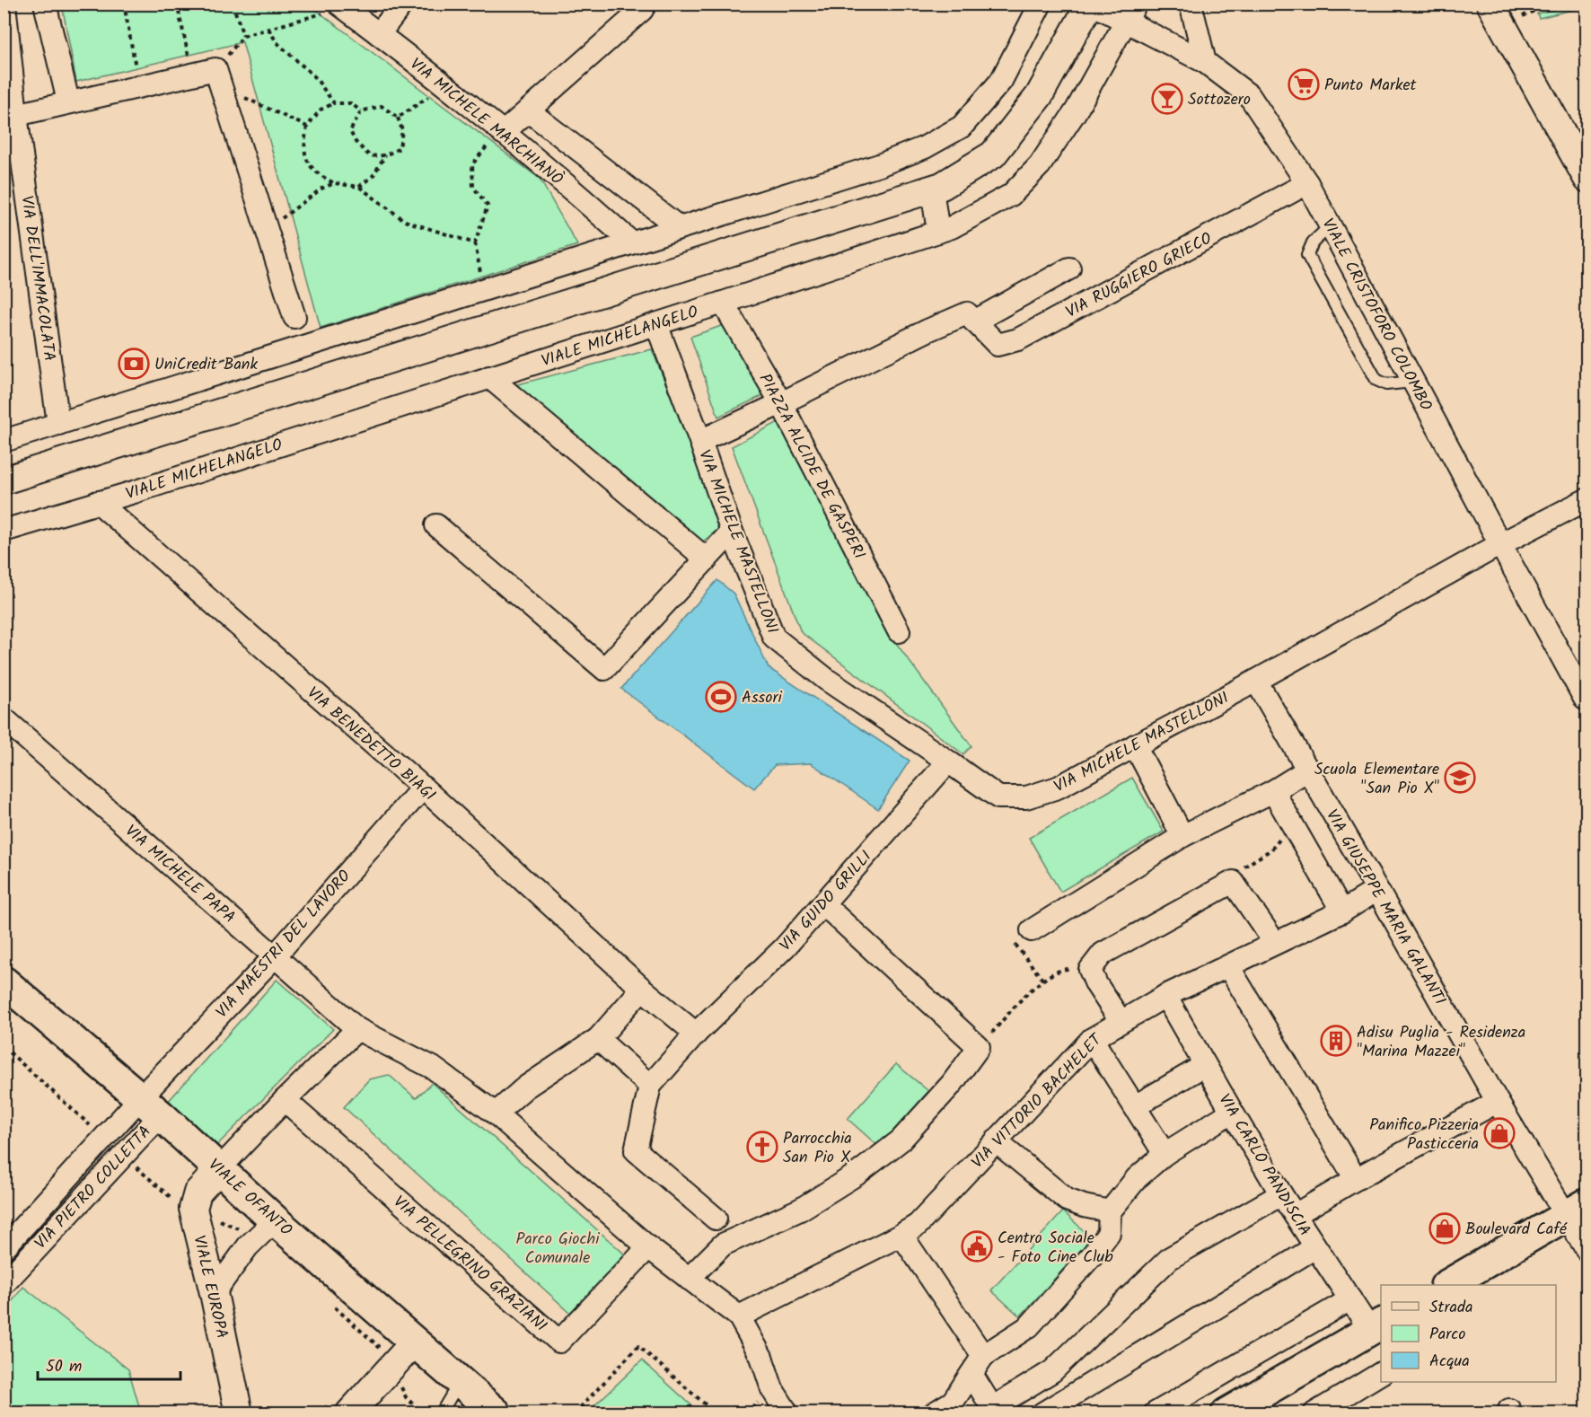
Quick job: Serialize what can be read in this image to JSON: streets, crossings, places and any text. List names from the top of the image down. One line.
{"streets":{"main road":["VIALE OFANTO"],"street":["VIA MICHELE MARCHIANÒ","VIA RUGGIERO GRIECO","VIA DELL'IMMACOLATA","VIALE CRISTOFORO COLOMBO","VIALE MICHELANGELO","PIAZZA ALCIDE DE GASPERI","VIA MICHELE MASTELLONI","VIA BENEDETTO BIAGI","VIA MICHELE PAPA","VIA GUIDO GRILLI","VIA GIUSEPPE MARIA GALANTI","VIA MAESTRI DEL LAVORO","VIA VITTORIO BACHELET","VIA CARLO PANDISCIA","VIA PIETRO COLLETTA","VIA PELLEGRINO GRAZIANI","VIALE EUROPA"]},"crossings":[["VIA RUGGIERO GRIECO","VIALE CRISTOFORO COLOMBO"],["VIALE CRISTOFORO COLOMBO","VIALE MICHELANGELO"],["VIALE CRISTOFORO COLOMBO","VIA MICHELE MASTELLONI"],["VIALE MICHELANGELO","PIAZZA ALCIDE DE GASPERI"],["VIALE MICHELANGELO","VIA MICHELE MASTELLONI"],["VIALE MICHELANGELO","VIA BENEDETTO BIAGI"],["VIA MICHELE MASTELLONI","VIA GUIDO GRILLI"],["VIA MICHELE MASTELLONI","VIA GIUSEPPE MARIA GALANTI"],["VIA BENEDETTO BIAGI","VIA GUIDO GRILLI"],["VIA BENEDETTO BIAGI","VIA MAESTRI DEL LAVORO"],["VIA MICHELE PAPA","VIA MAESTRI DEL LAVORO"],["VIA GIUSEPPE MARIA GALANTI","VIA VITTORIO BACHELET"],["VIA MAESTRI DEL LAVORO","VIA PIETRO COLLETTA"],["VIA MAESTRI DEL LAVORO","VIALE OFANTO"],["VIA VITTORIO BACHELET","VIA CARLO PANDISCIA"],["VIA PIETRO COLLETTA","VIALE OFANTO"]],"parks":["Parco Giochi Comunale"],"places":{"supermarket":["Punto Market"],"bar":["Sottozero"],"bank":["UniCredit Bank"],"sports":["Assori"],"school or university":["Scuola Elementare \"San Pio X\""],"building":["Adisu Puglia - Residenza \"Marina Mazzei\""],"shop":["Panifico Pizzeria Pasticceria","Boulevard Café"],"church":["Parrocchia San Pio X"],"public building":["Centro Sociale - Foto Cine Club"]},"legend":["Strada","Parco","Acqua"],"scale_bar":"50 m"}
